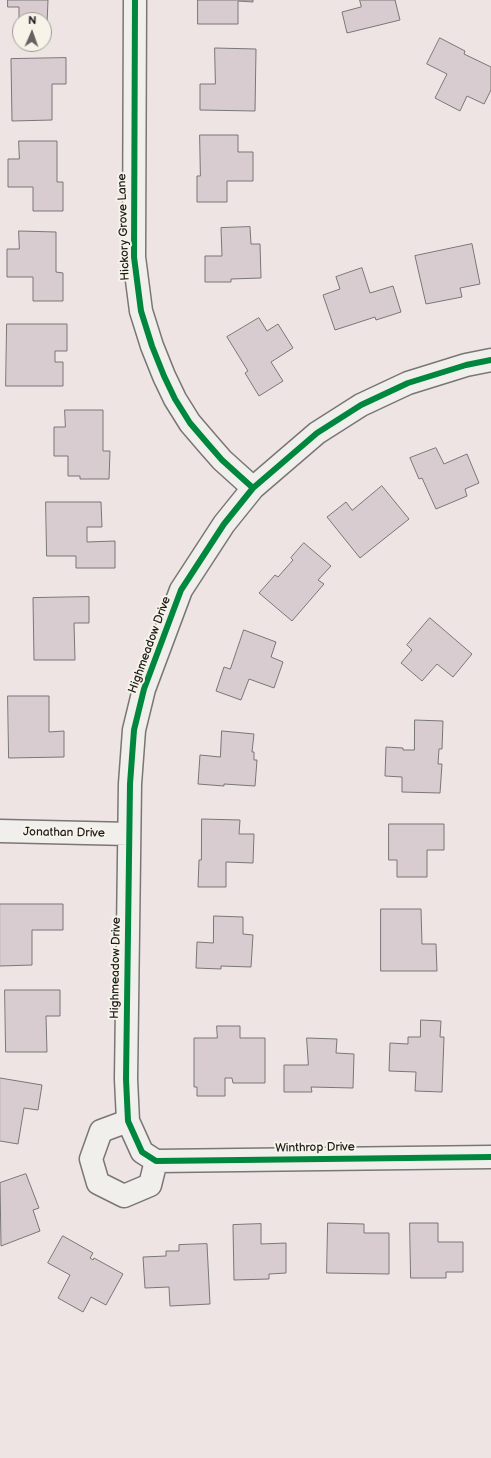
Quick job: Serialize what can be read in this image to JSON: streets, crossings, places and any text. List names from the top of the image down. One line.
{"streets":{"street":["Hickory Grove Lane","Highmeadow Drive","Jonathan Drive","Winthrop Drive"]},"crossings":[["Hickory Grove Lane","Highmeadow Drive"],["Highmeadow Drive","Jonathan Drive"],["Highmeadow Drive","Winthrop Drive"]],"north":"top"}
